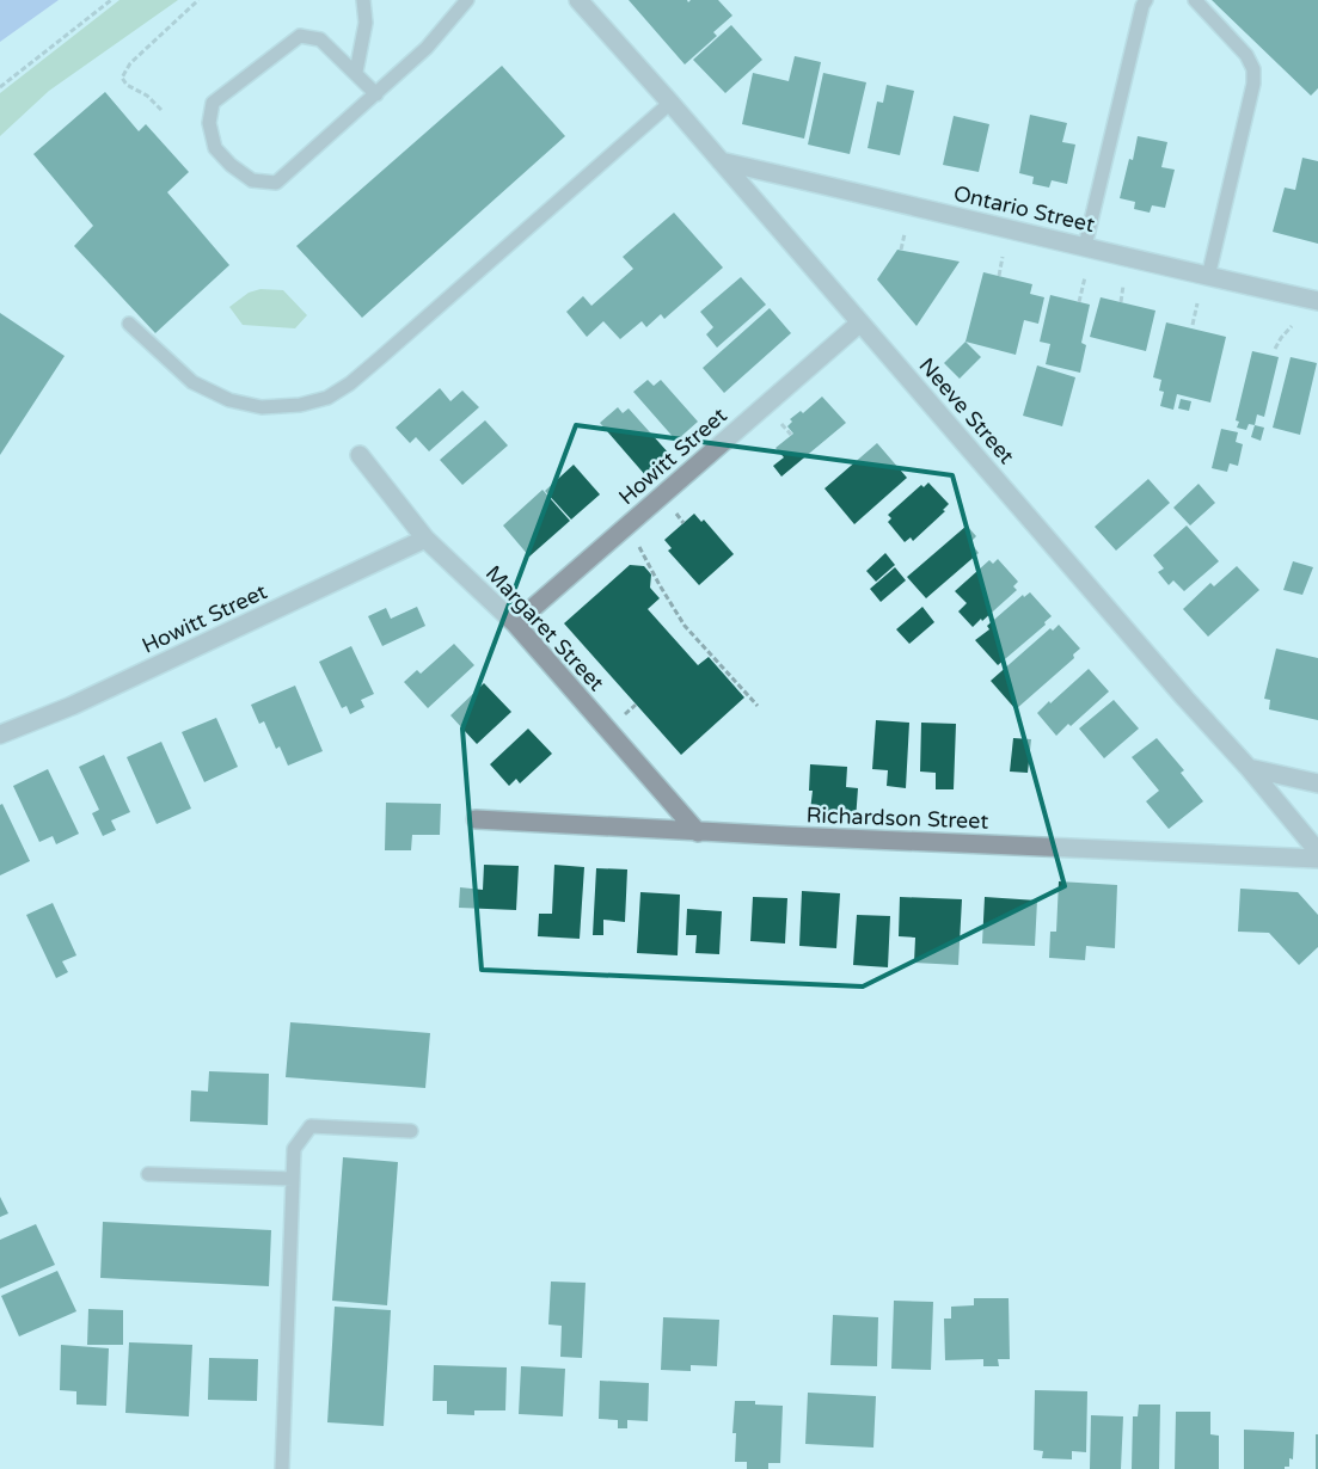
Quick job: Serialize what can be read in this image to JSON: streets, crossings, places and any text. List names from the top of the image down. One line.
{"streets":{"street":["Ontario Street","Neeve Street","Howitt Street","Margaret Street","Richardson Street"]},"crossings":[["Ontario Street","Neeve Street"],["Neeve Street","Howitt Street"],["Howitt Street","Margaret Street"],["Margaret Street","Richardson Street"]]}
